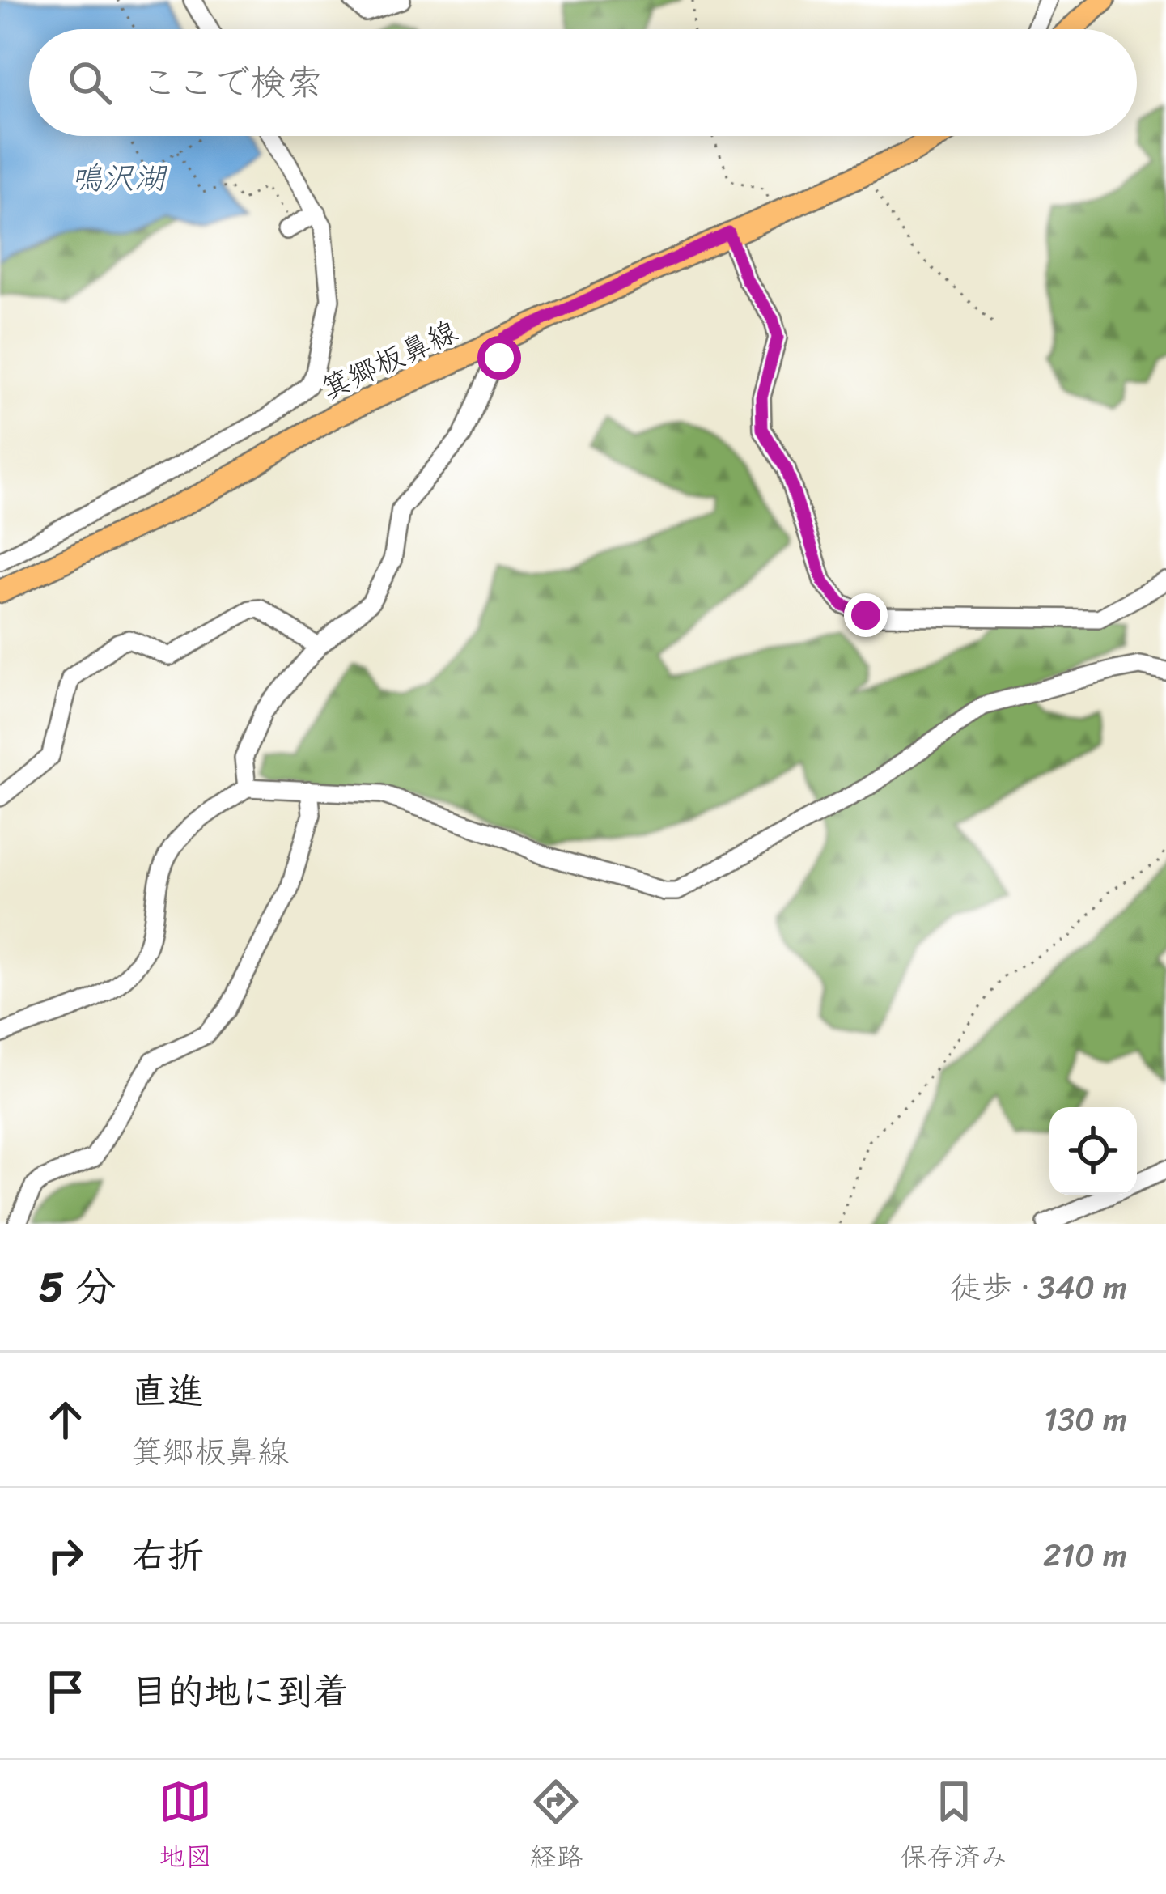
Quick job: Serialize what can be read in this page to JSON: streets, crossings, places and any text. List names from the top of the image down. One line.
{"streets":{"main road":["箕郷板鼻線"]},"water":["鳴沢湖"],"page":{"search":"ここで検索","heading":["5 分","徒歩 · 340 m"],"list":[["直進","箕郷板鼻線","130 m"],["右折","210 m"],"目的地に到着"],"nav":["地図","経路","保存済み"]}}
